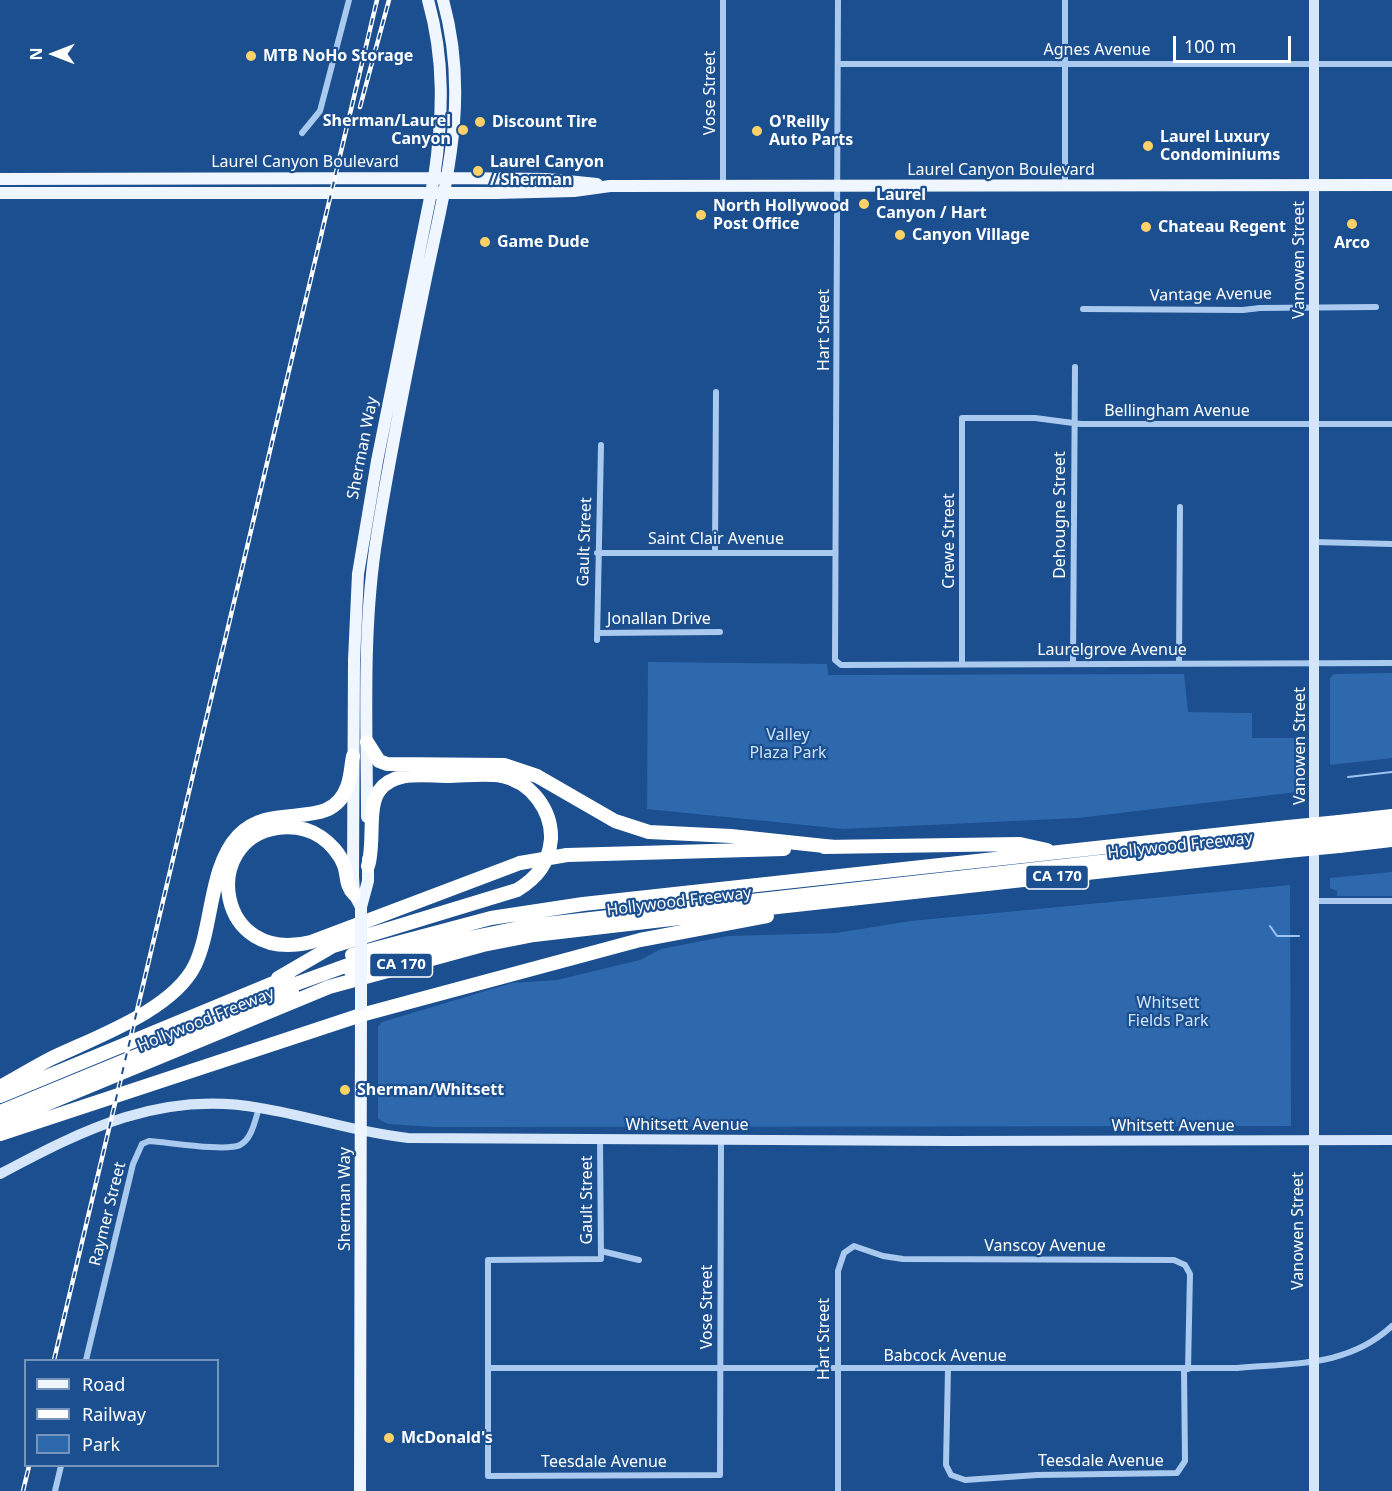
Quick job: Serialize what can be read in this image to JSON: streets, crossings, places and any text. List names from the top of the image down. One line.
{"streets":{"highway":["Hollywood Freeway","CA 170"],"main road":["Laurel Canyon Boulevard","Vanowen Street","Sherman Way","Whitsett Avenue"],"street":["Agnes Avenue","Vose Street","Vantage Avenue","Hart Street","Bellingham Avenue","Dehougne Street","Saint Clair Avenue","Crewe Street","Gault Street","Jonallan Drive","Laurelgrove Avenue","Raymer Street","Vanscoy Avenue","Babcock Avenue","Teesdale Avenue"]},"crossings":[["Agnes Avenue","Vanowen Street"],["Agnes Avenue","Hart Street"],["Vose Street","Laurel Canyon Boulevard"],["Vose Street","Whitsett Avenue"],["Vose Street","Babcock Avenue"],["Vose Street","Teesdale Avenue"],["Laurel Canyon Boulevard","Vanowen Street"],["Laurel Canyon Boulevard","Hart Street"],["Laurel Canyon Boulevard","Sherman Way"],["Vanowen Street","Vantage Avenue"],["Vanowen Street","Bellingham Avenue"],["Vanowen Street","Laurelgrove Avenue"],["Vanowen Street","Whitsett Avenue"],["Vanowen Street","Babcock Avenue"],["Hart Street","Saint Clair Avenue"],["Hart Street","Laurelgrove Avenue"],["Hart Street","Vanscoy Avenue"],["Hart Street","Babcock Avenue"],["Bellingham Avenue","Dehougne Street"],["Bellingham Avenue","Crewe Street"],["Sherman Way","Whitsett Avenue"],["Dehougne Street","Laurelgrove Avenue"],["Saint Clair Avenue","Gault Street"],["Crewe Street","Laurelgrove Avenue"],["Gault Street","Jonallan Drive"],["Gault Street","Whitsett Avenue"],["Gault Street","Babcock Avenue"],["Gault Street","Teesdale Avenue"],["Whitsett Avenue","Raymer Street"],["Vanscoy Avenue","Babcock Avenue"],["Vanscoy Avenue","Teesdale Avenue"],["Babcock Avenue","Teesdale Avenue"]],"parks":["Valley Plaza Park","Whitsett Fields Park"],"places":["MTB NoHo Storage","Discount Tire","Sherman/Laurel Canyon","O'Reilly Auto Parts","Laurel Luxury Condominiums","Laurel Canyon / Sherman","Laurel Canyon / Hart","North Hollywood Post Office","Arco","Chateau Regent","Canyon Village","Game Dude","Sherman/Whitsett","McDonald's"],"legend":["Road","Railway","Park"],"scale_bar":"100 m","north":"left"}
